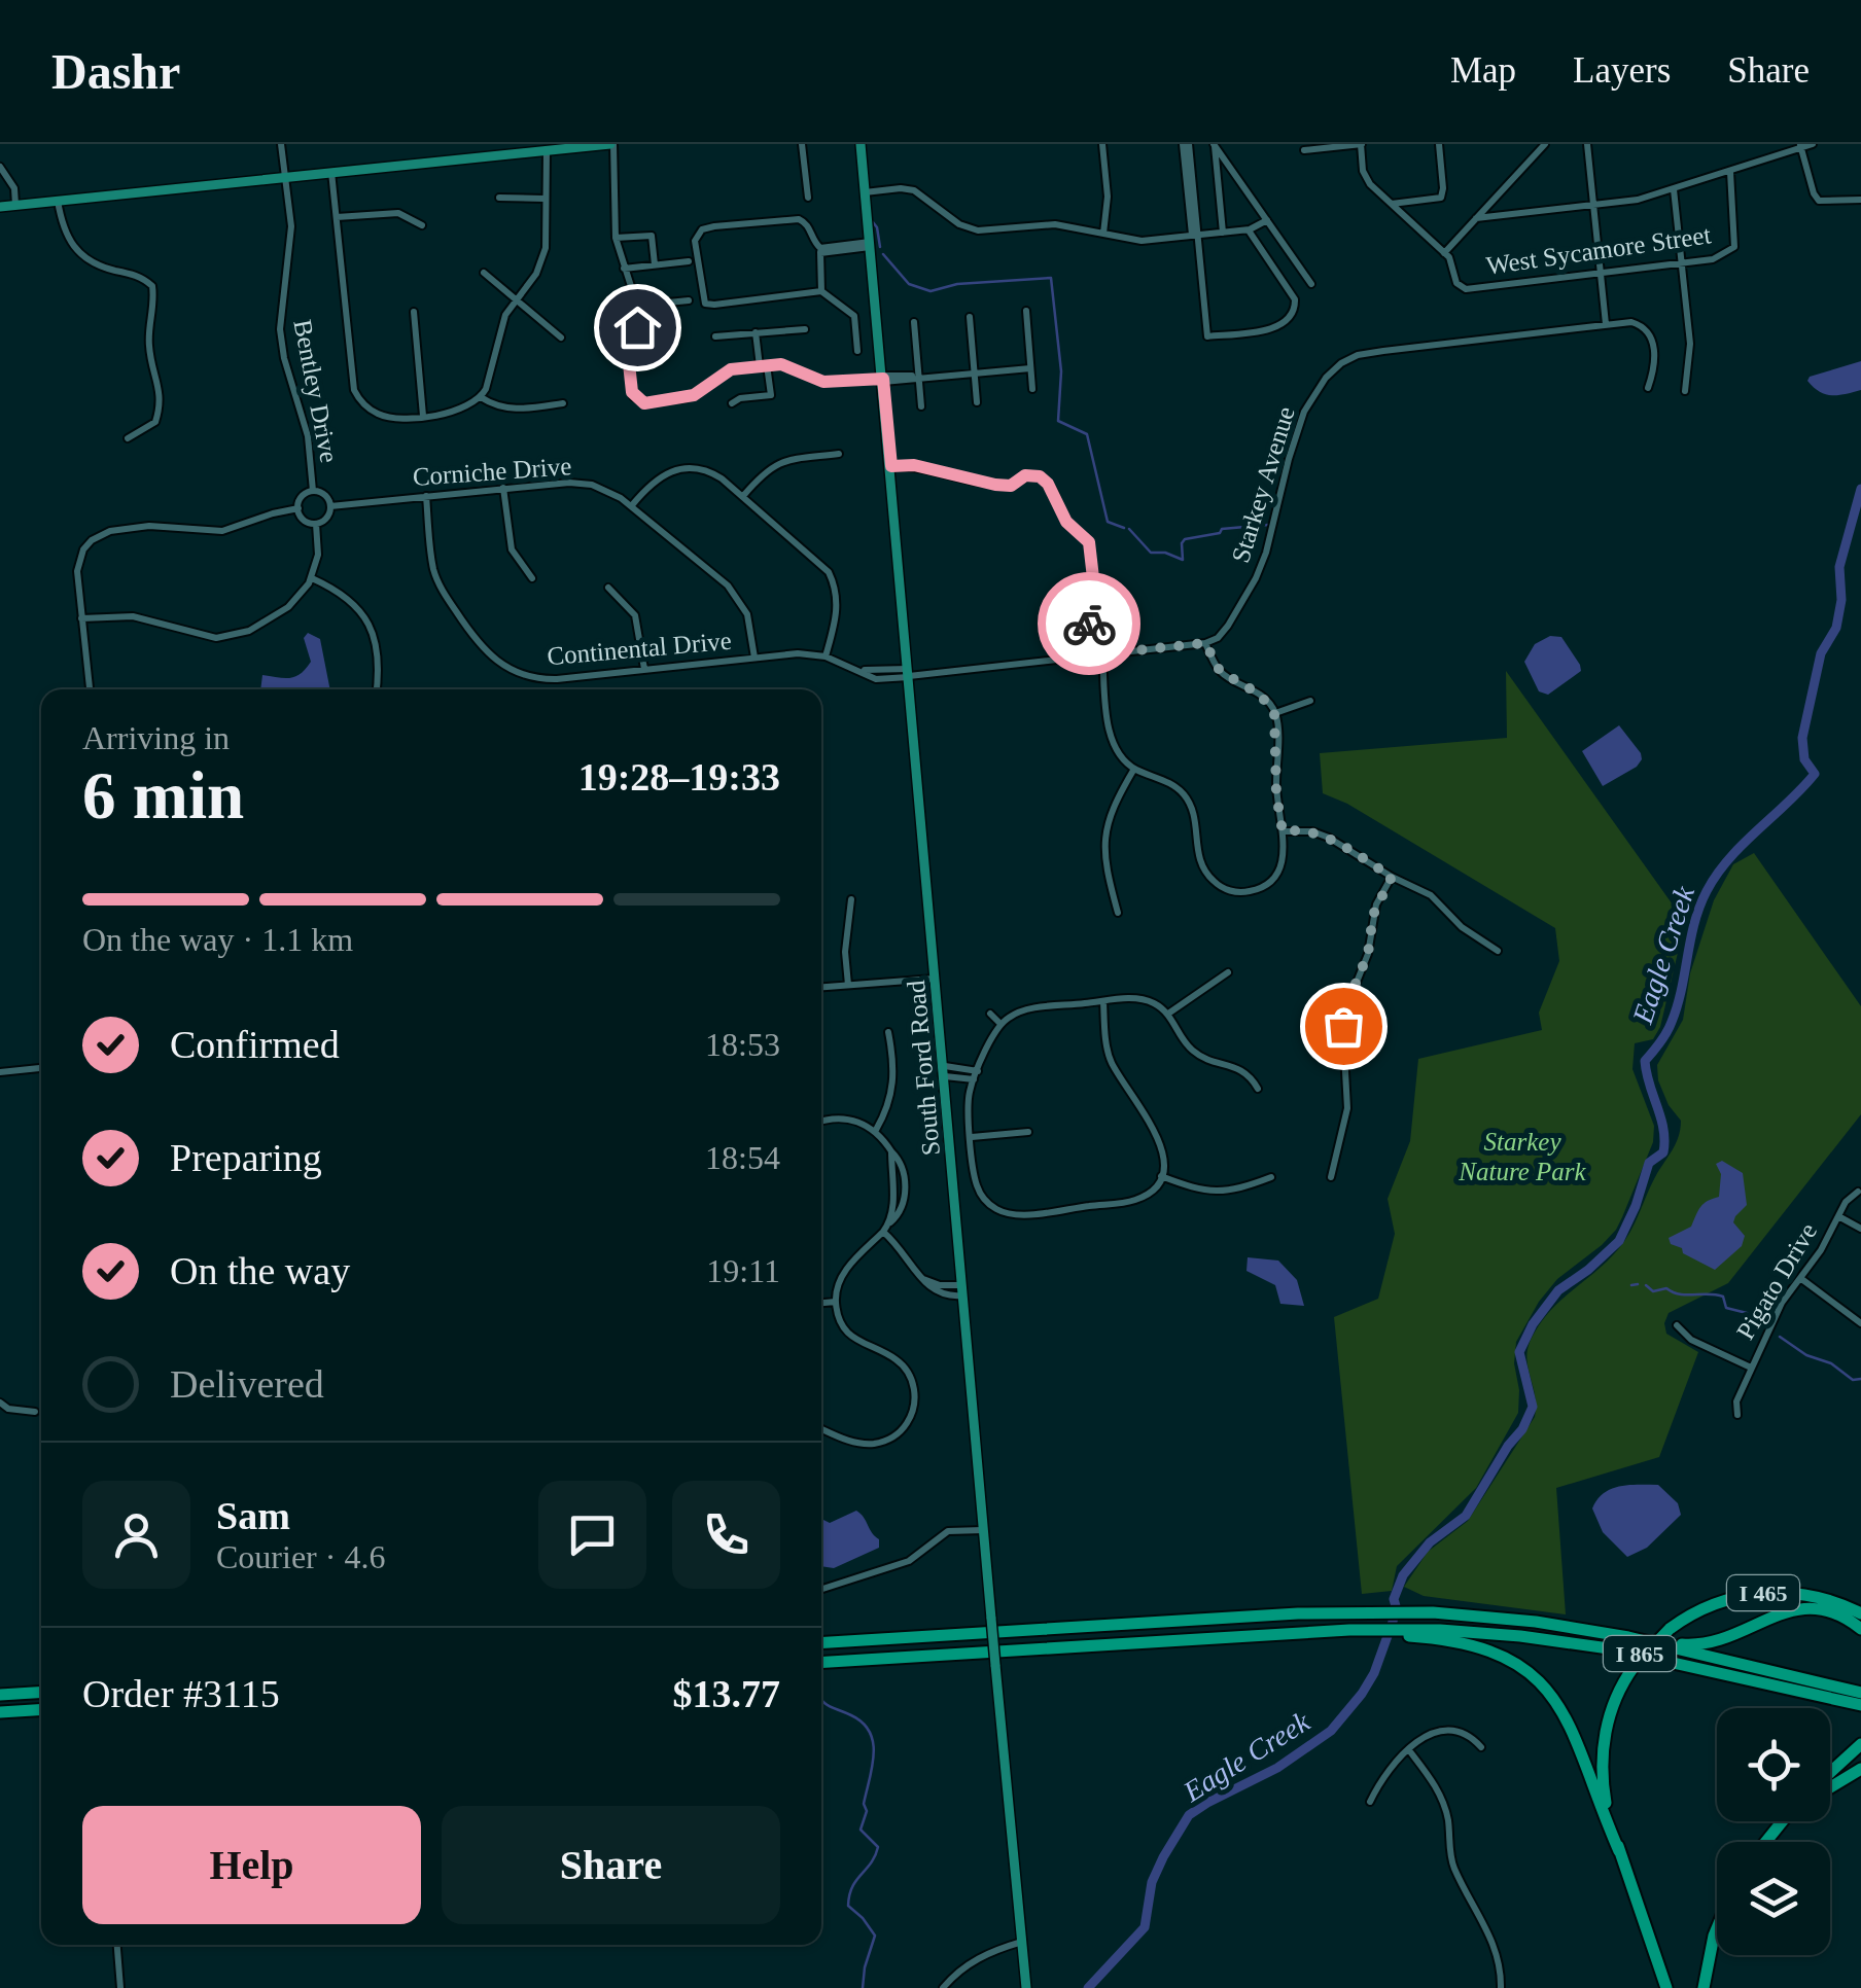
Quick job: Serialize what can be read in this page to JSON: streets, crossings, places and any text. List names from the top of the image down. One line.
{"streets":{"highway":["I 465","I 865"],"main road":["South Ford Road"],"street":["West Sycamore Street","Bentley Drive","Corniche Drive","Starkey Avenue","Continental Drive","Pigato Drive"]},"crossings":[["Bentley Drive","Corniche Drive"],["Corniche Drive","Continental Drive"],["Continental Drive","South Ford Road"]],"water":["Eagle Creek"],"parks":["Starkey Nature Park"],"page":{"header":"Dashr","nav":["Map","Layers","Share"],"heading":["6 min","Arriving in","19:28–19:33"],"panel":["Sam","Courier · 4.6","Order #3115","$13.77"],"bar":"On the way · 1.1 km","list":[["Confirmed","18:53"],["Preparing","18:54"],["On the way","19:11"],"Delivered"],"buttons":["Help","Share"]}}
